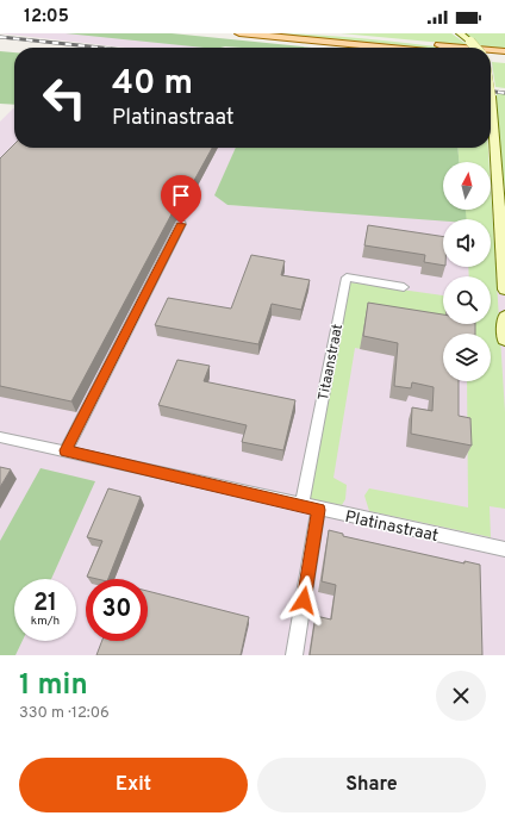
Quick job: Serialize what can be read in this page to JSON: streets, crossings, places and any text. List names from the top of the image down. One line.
{"streets":{"street":["Titaanstraat","Platinastraat"]},"crossings":[["Titaanstraat","Platinastraat"]],"north":"top","page":{"status":"12:05","turn":["40 m","Platinastraat"],"speed":"21 km/h","limit":"30","heading":["1 min","330 m · 12:06"],"buttons":["Exit","Share"]}}
